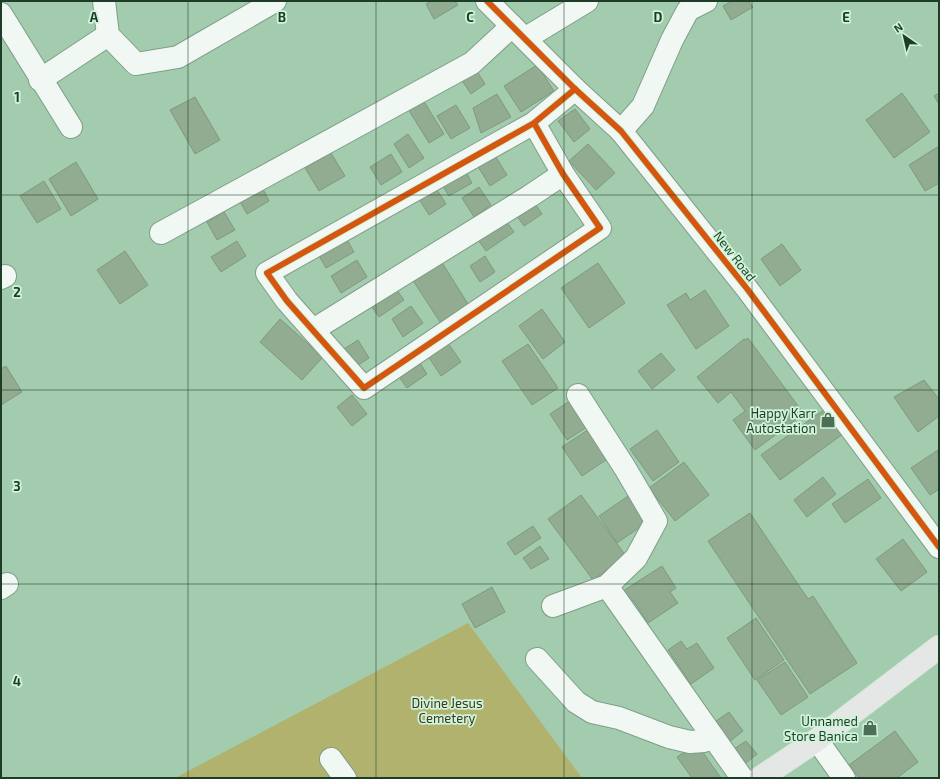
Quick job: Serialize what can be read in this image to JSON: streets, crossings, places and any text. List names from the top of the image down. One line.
{"streets":{"street":["New Road"]},"parks":["Divine Jesus Cemetery"],"places":{"shop":["Happy Karr Autostation","Unnamed Store Banica"]},"north":"top left","grid":{"columns":["A","B","C","D","E"],"rows":["1","2","3","4"]}}
